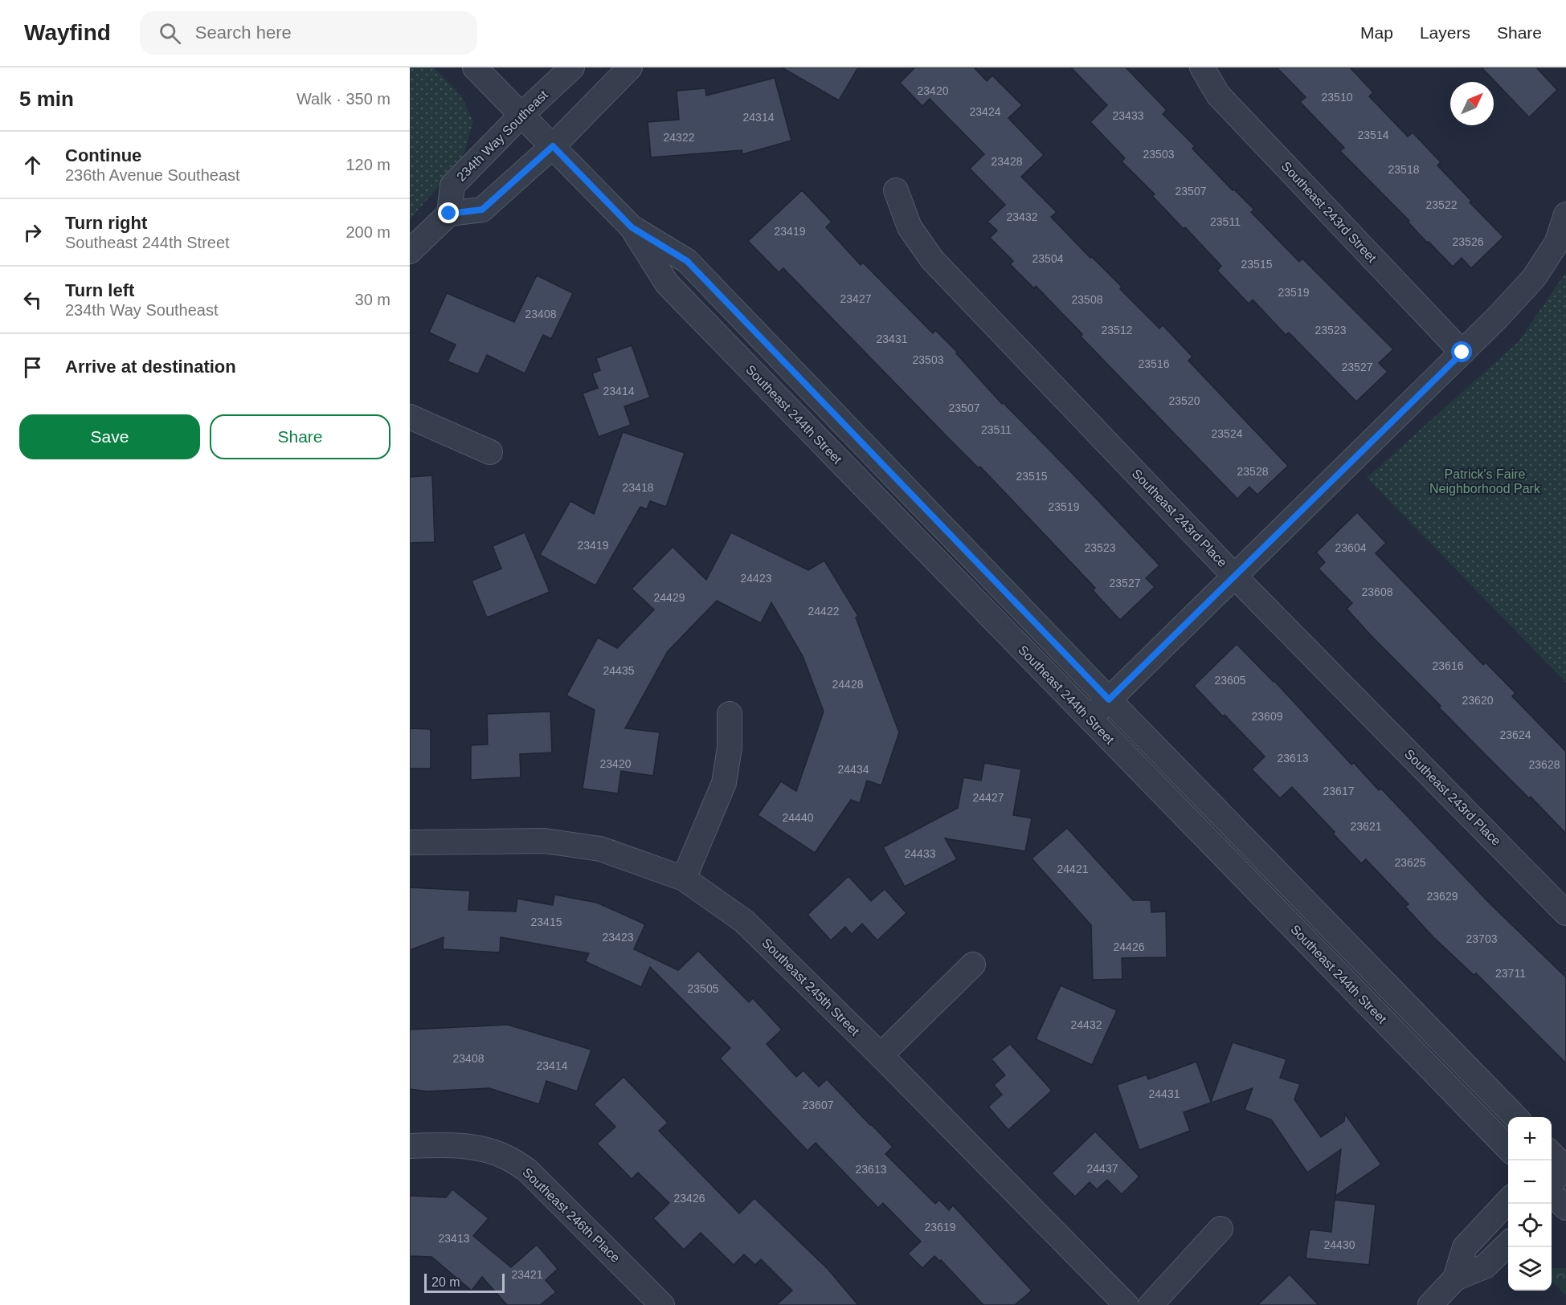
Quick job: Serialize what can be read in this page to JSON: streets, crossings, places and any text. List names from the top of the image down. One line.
{"streets":{"street":["234th Way Southeast","Southeast 243rd Street","Southeast 244th Street","Southeast 243rd Place","Southeast 245th Street","Southeast 246th Place"]},"crossings":[["234th Way Southeast","Southeast 244th Street"]],"parks":["Patrick's Faire Neighborhood Park"],"house_numbers":["23420","23510","23424","23433","24314","23514","24322","23503","23428","23518","23507","23522","23432","23511","23419","23526","23504","23515","23519","23427","23508","23408","23512","23523","23431","23503","23516","23527","23414","23520","23507","23511","23524","23528","23515","23418","23519","23419","23523","23604","24423","23527","23608","24429","24422","23616","24435","23605","24428","23620","23609","23624","23613","23420","23628","24434","23617","24427","24440","23621","24433","23625","24421","23629","23415","23423","23703","24426","23711","23505","24432","23408","23414","24431","23607","24437","23613","23426","23619","23413","24430","23421"],"scale_bar":"20 m","north":"top right","page":{"header":"Wayfind","search":"Search here","nav":["Map","Layers","Share"],"heading":["5 min","Walk · 350 m"],"list":[["Continue","236th Avenue Southeast","120 m"],["Turn right","Southeast 244th Street","200 m"],["Turn left","234th Way Southeast","30 m"],"Arrive at destination"],"buttons":["Save","Share"],"map_buttons":["+","−"],"scale":"20 m"}}
